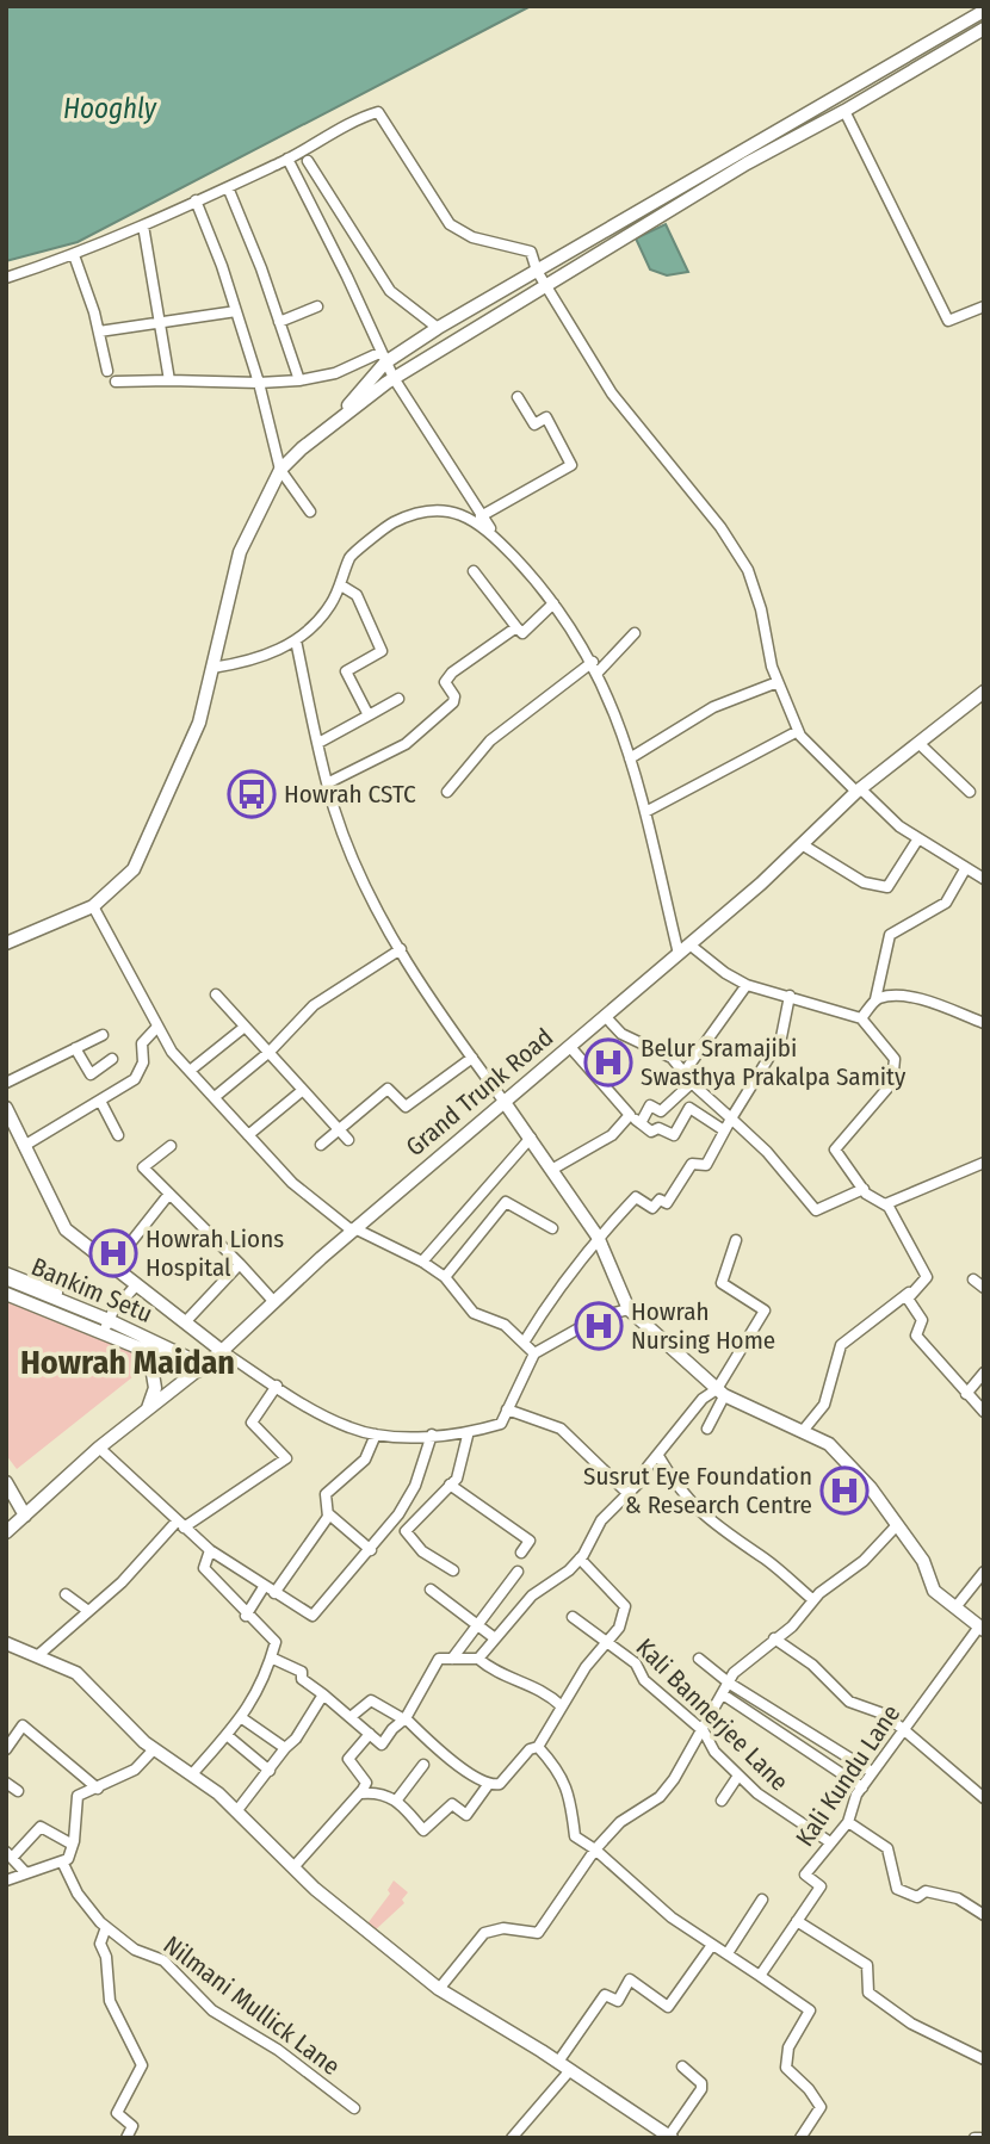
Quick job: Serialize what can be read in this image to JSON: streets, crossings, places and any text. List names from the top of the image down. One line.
{"streets":{"main road":["Grand Trunk Road","Bankim Setu"],"street":["Kali Bannerjee Lane","Kali Kundu Lane","Nilmani Mullick Lane"]},"crossings":[["Grand Trunk Road","Bankim Setu"],["Kali Bannerjee Lane","Kali Kundu Lane"]],"districts":["Howrah Maidan"],"water":["Hooghly"],"places":{"bus stop":["Howrah CSTC"],"hospital":["Belur Sramajibi Swasthya Prakalpa Samity","Howrah Lions Hospital","Howrah Nursing Home","Susrut Eye Foundation & Research Centre"]}}
